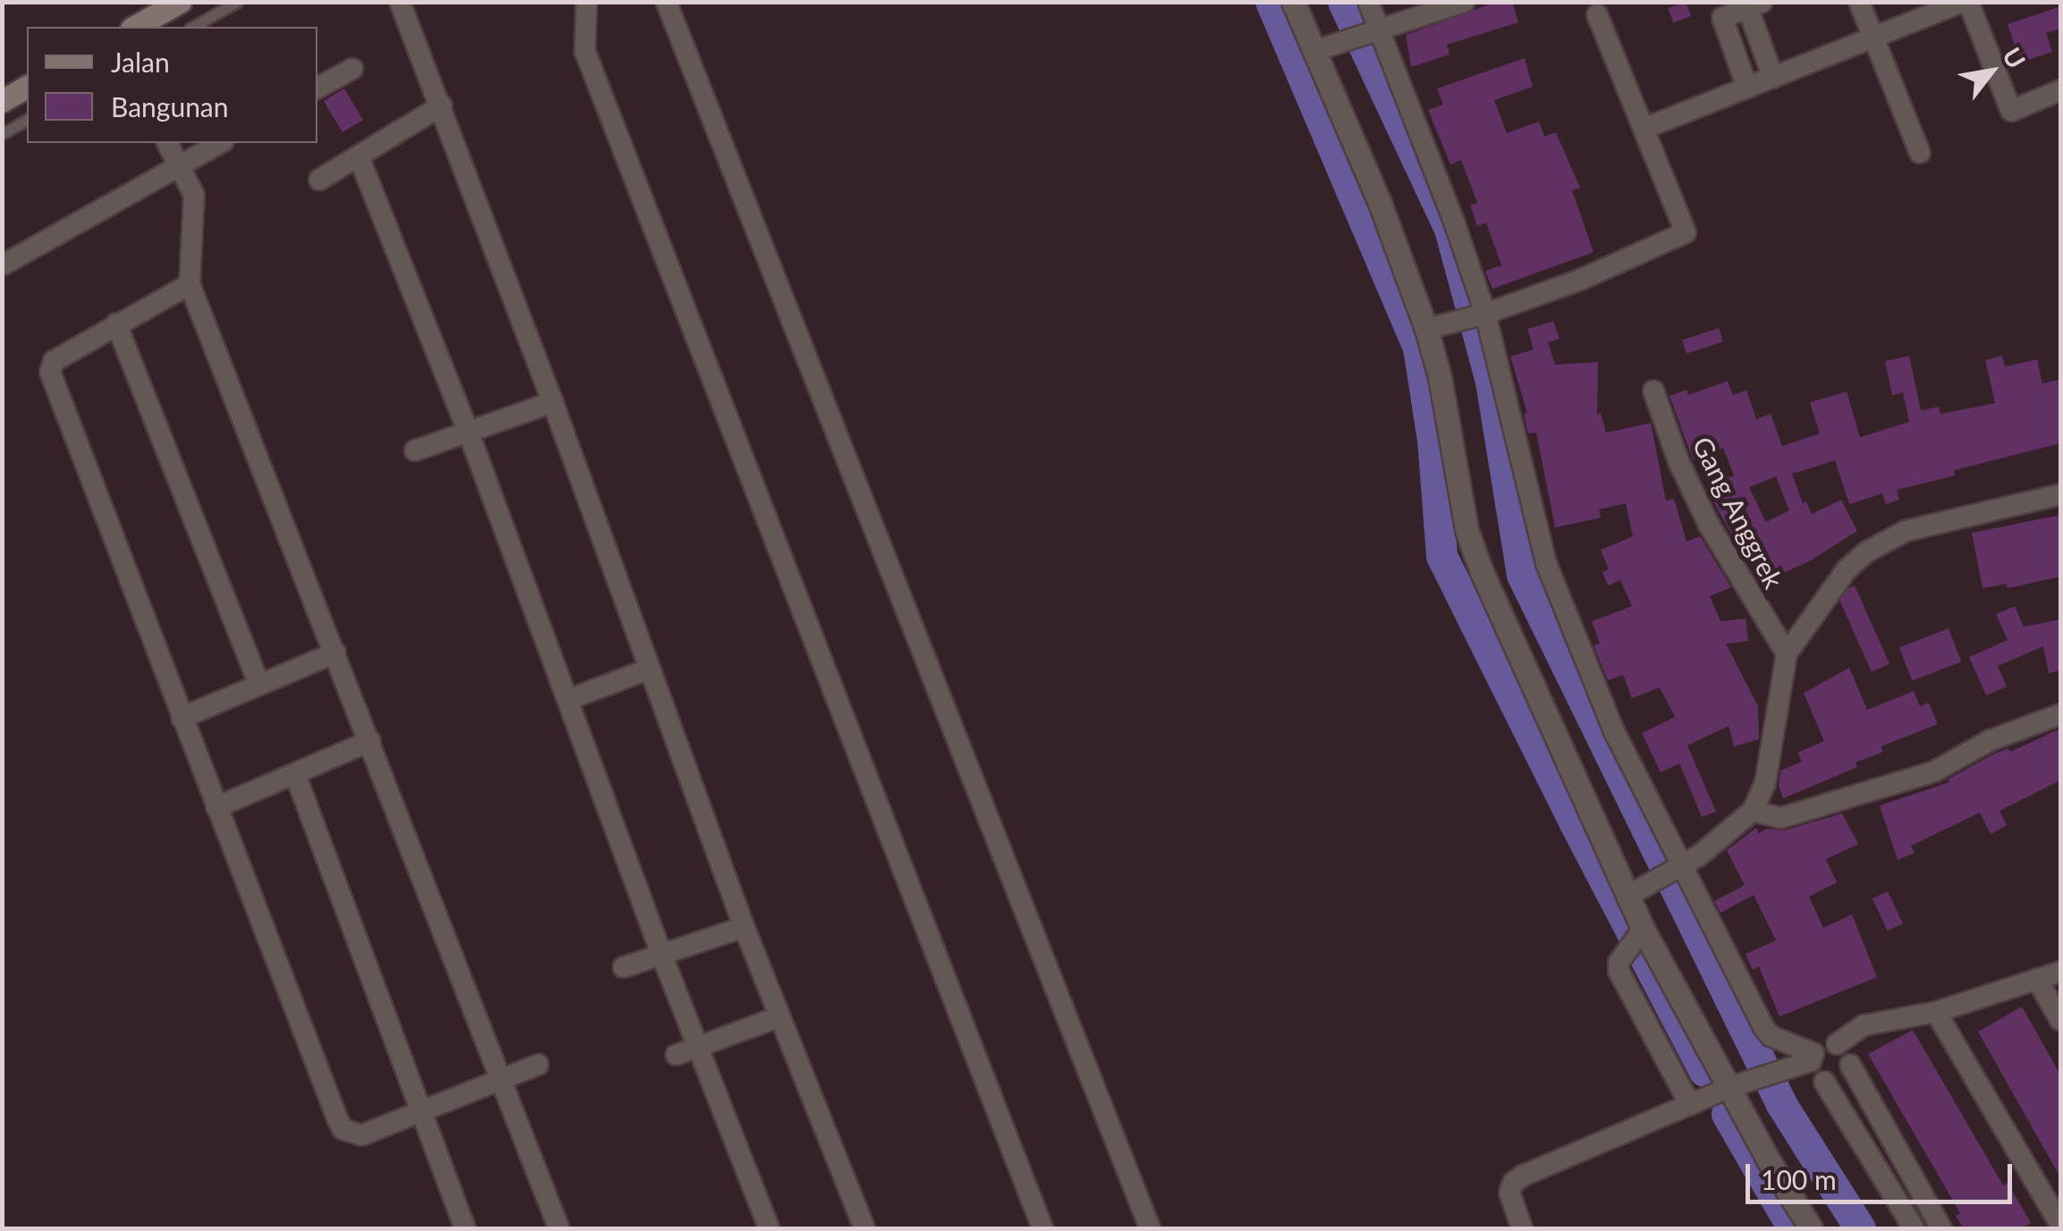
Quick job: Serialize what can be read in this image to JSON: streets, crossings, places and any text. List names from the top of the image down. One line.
{"streets":{"street":["Gang Anggrek"]},"legend":["Jalan","Bangunan"],"scale_bar":"100 m","north":"top right"}
